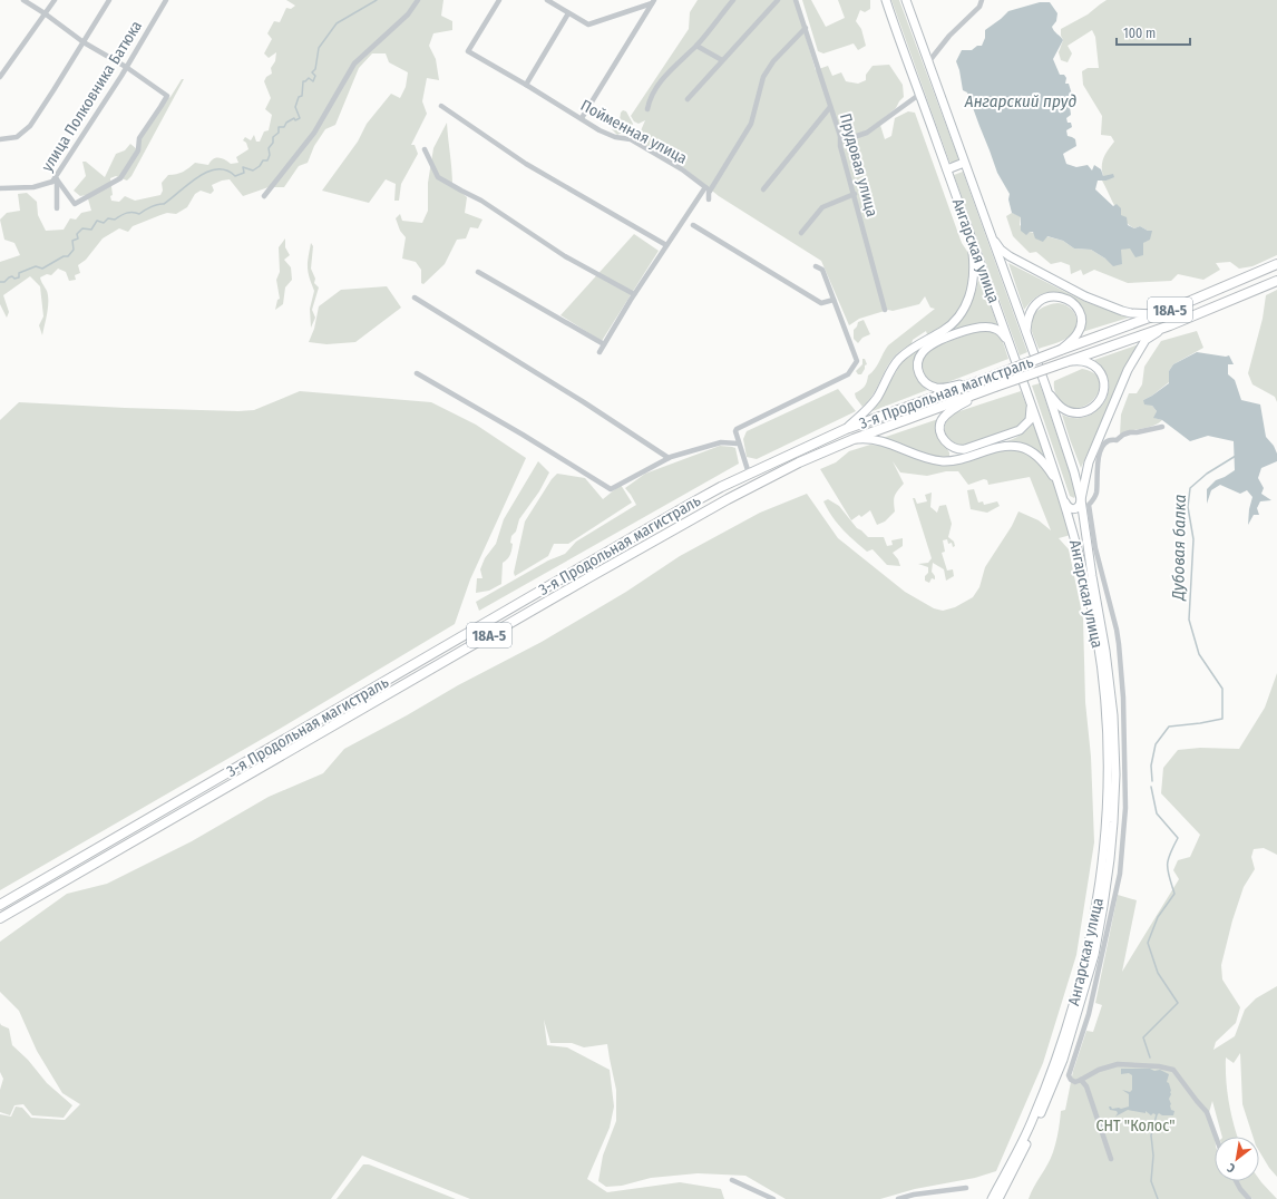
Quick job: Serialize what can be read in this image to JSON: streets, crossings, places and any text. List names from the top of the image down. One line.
{"streets":{"highway":["18А-5","3-я Продольная магистраль"],"main road":["Ангарская улица"],"street":["улица Полковника Батюка","Пойменная улица","Прудовая улица"]},"water":["Ангарский пруд","Дубовая балка"],"parks":["СНТ \"Колос\""],"scale_bar":"100 m","north":"bottom left"}
